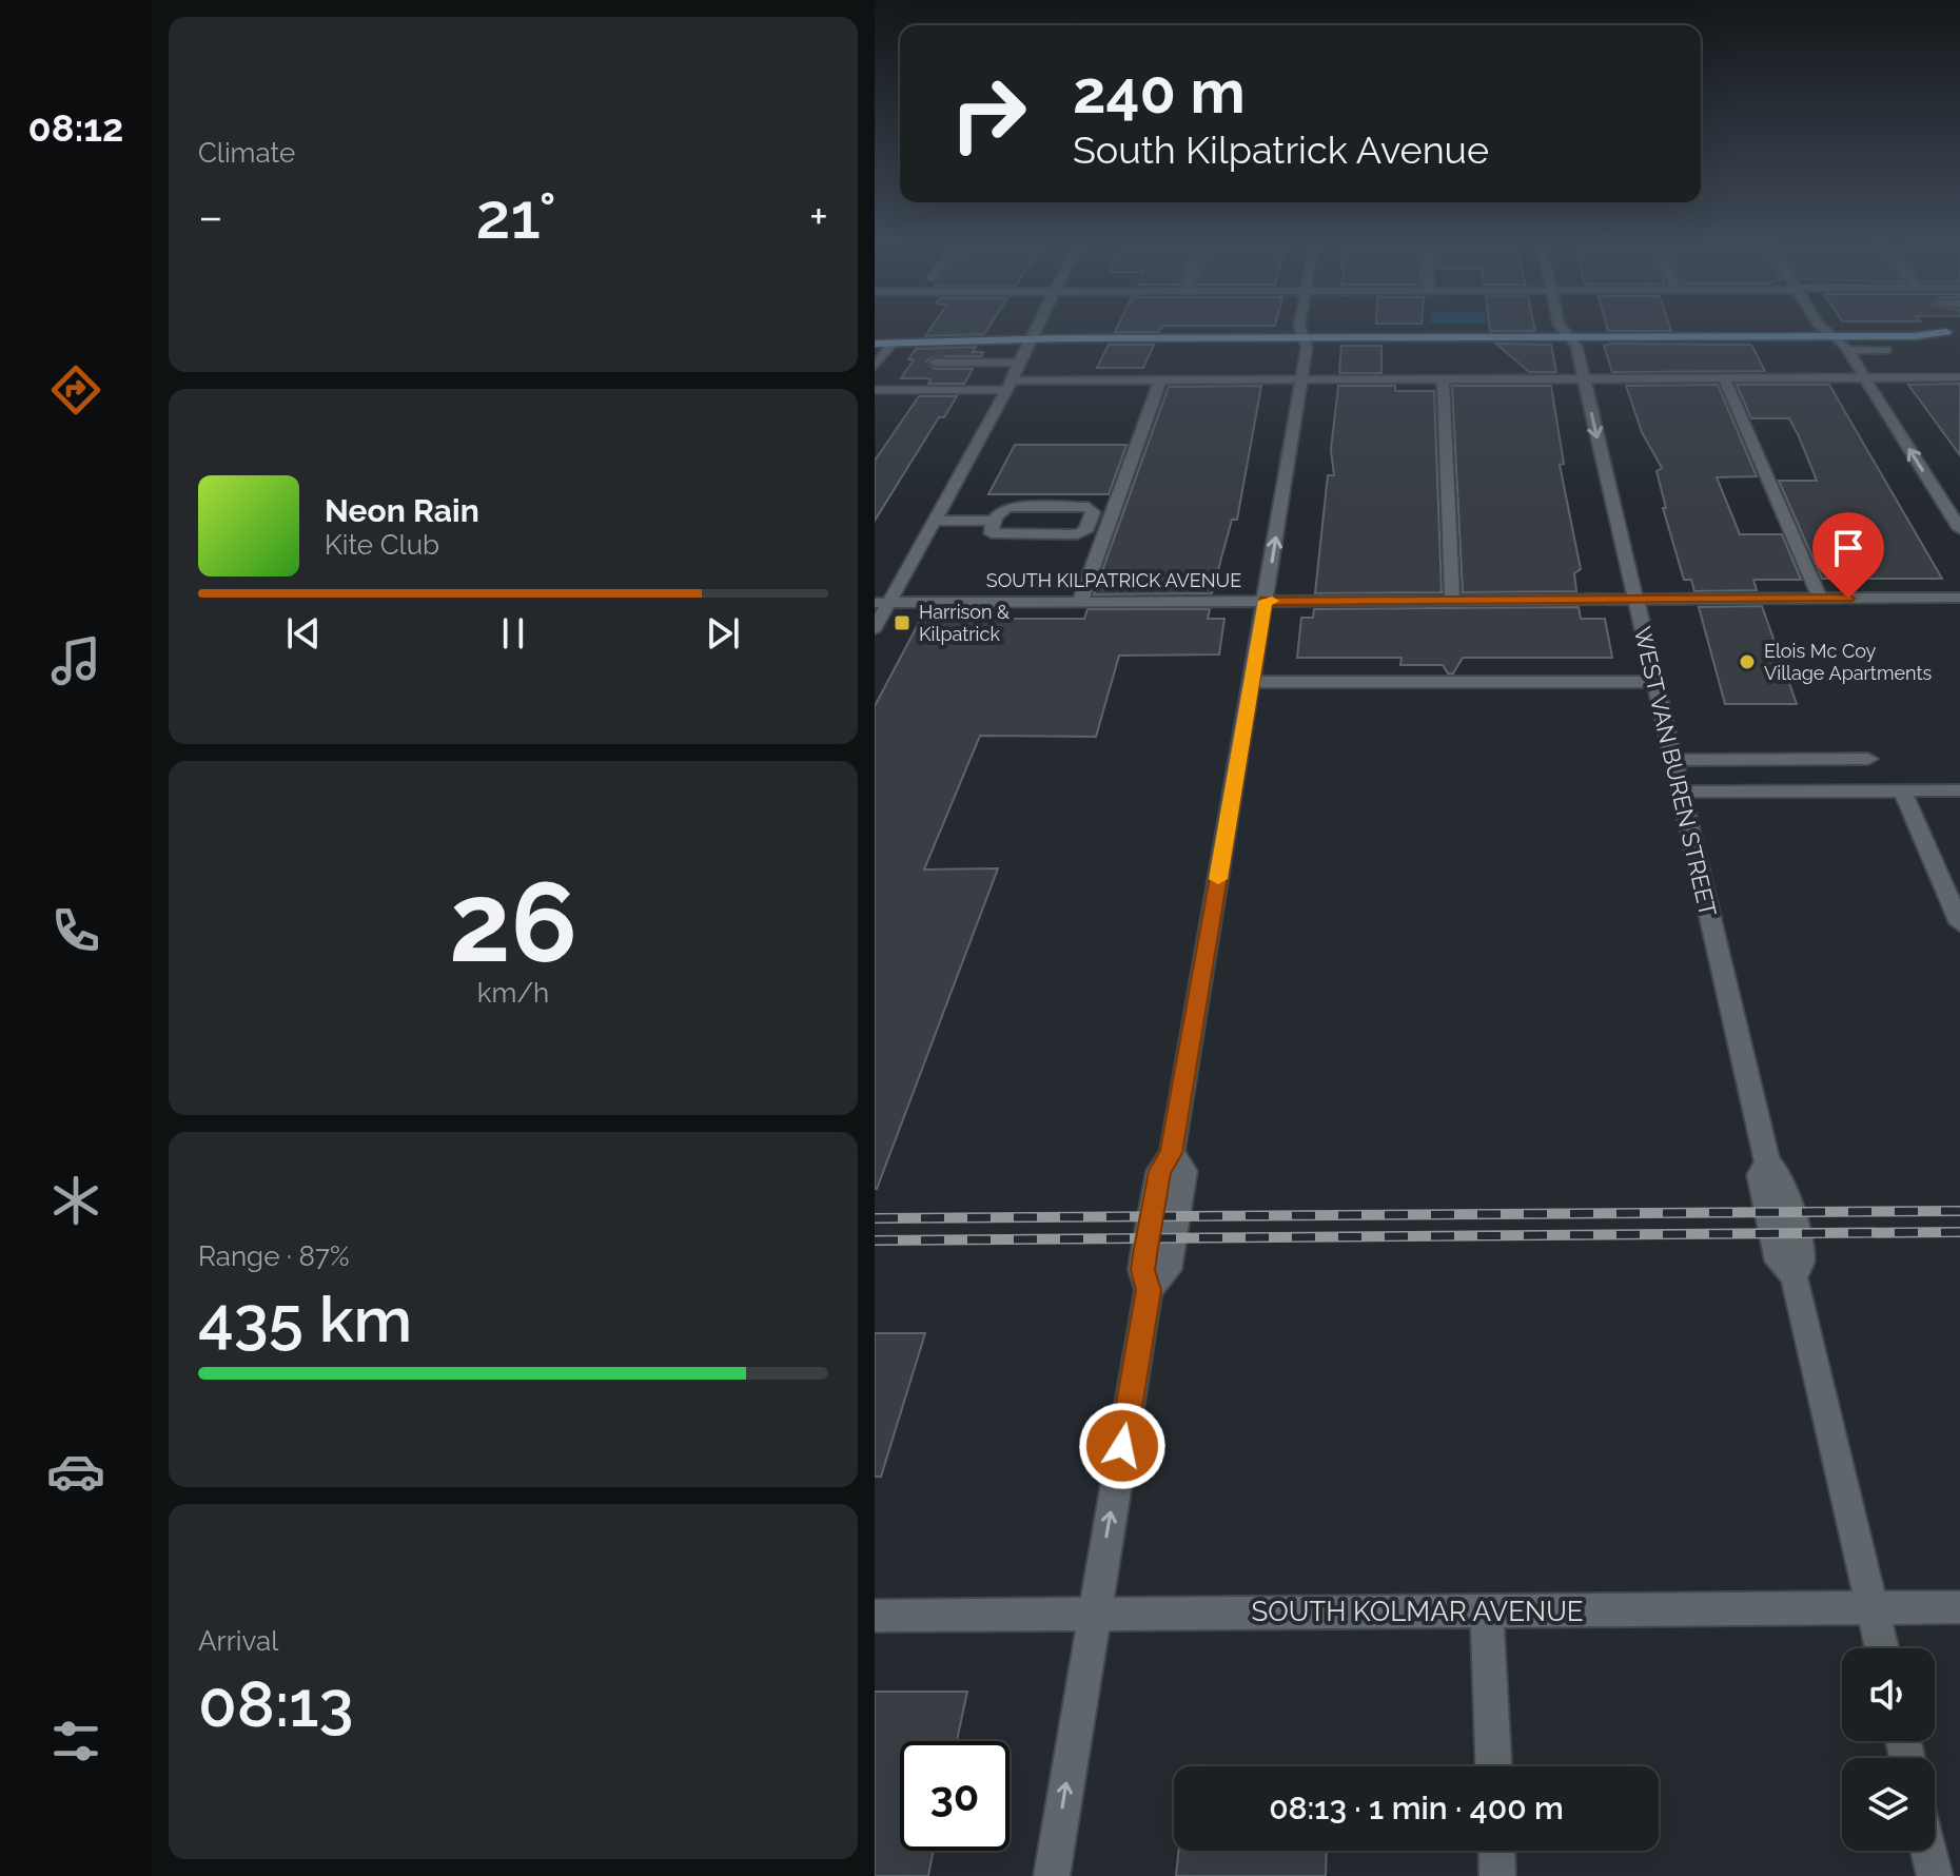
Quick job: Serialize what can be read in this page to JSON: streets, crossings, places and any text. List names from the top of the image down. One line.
{"streets":{"street":["SOUTH KILPATRICK AVENUE","WEST VAN BUREN STREET","SOUTH KOLMAR AVENUE"]},"crossings":[["SOUTH KILPATRICK AVENUE","WEST VAN BUREN STREET"],["WEST VAN BUREN STREET","SOUTH KOLMAR AVENUE"]],"places":{"transit":["Harrison & Kilpatrick"],"other":["Elois Mc Coy Village Apartments"]},"page":{"tabs":"08:12","tile":["Climate",["26","km/h"],["Range · 87%","435 km"],["Arrival","08:13"]],"turn":["240 m","South Kilpatrick Avenue"],"heat":["−","21°","+"],"song":["Neon Rain","Kite Club"],"limit":"30","trip":"08:13 · 1 min · 400 m"}}
